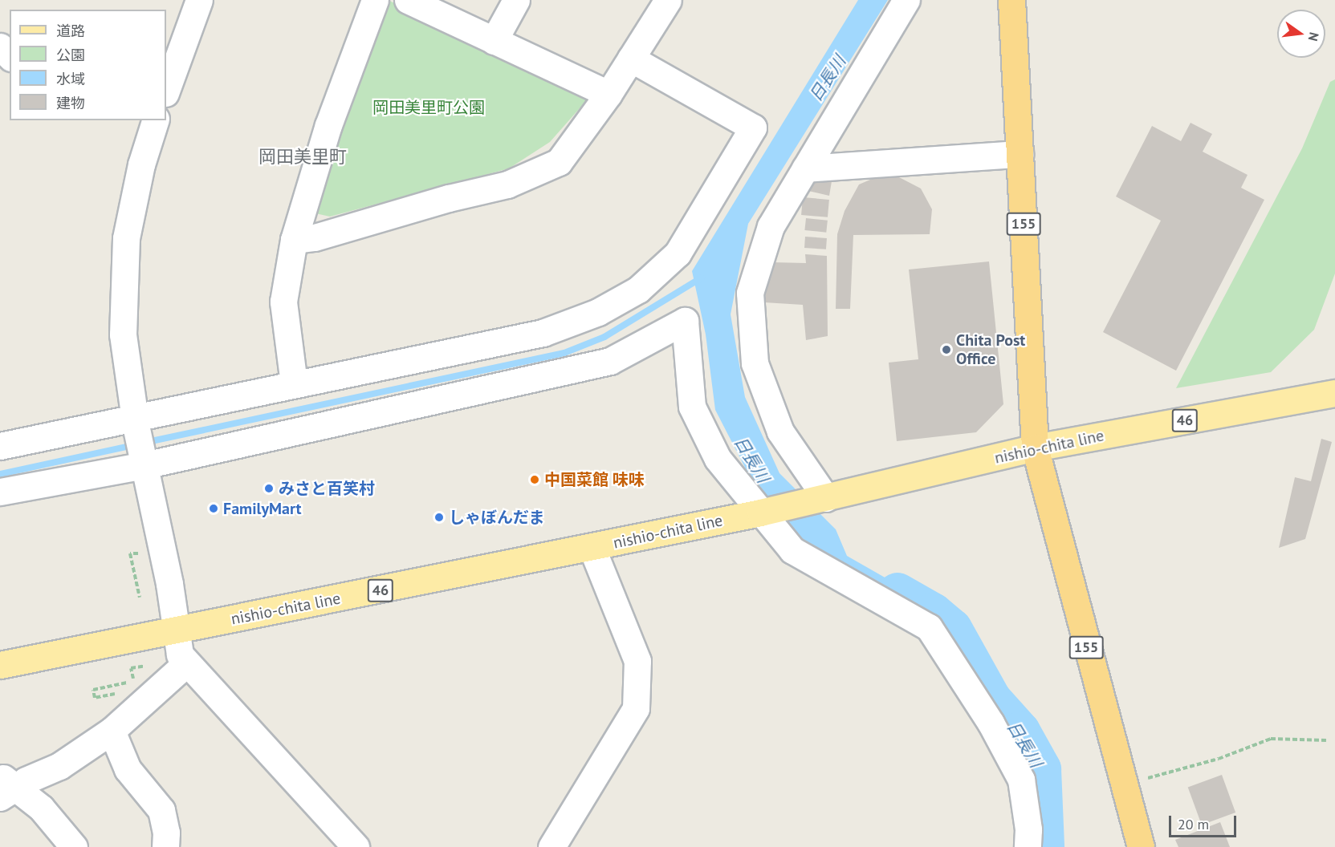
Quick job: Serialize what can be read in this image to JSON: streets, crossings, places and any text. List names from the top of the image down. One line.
{"streets":{"highway":["155"],"main road":["46","nishio-chita line"]},"crossings":[["155","nishio-chita line"]],"districts":["岡田美里町"],"water":["日長川"],"parks":["岡田美里町公園"],"places":["Chita Post Office","中国菜館 味味","みさと百笑村","FamilyMart","しゃぼんだま"],"legend":["道路","公園","水域","建物"],"scale_bar":"20 m","north":"right"}
